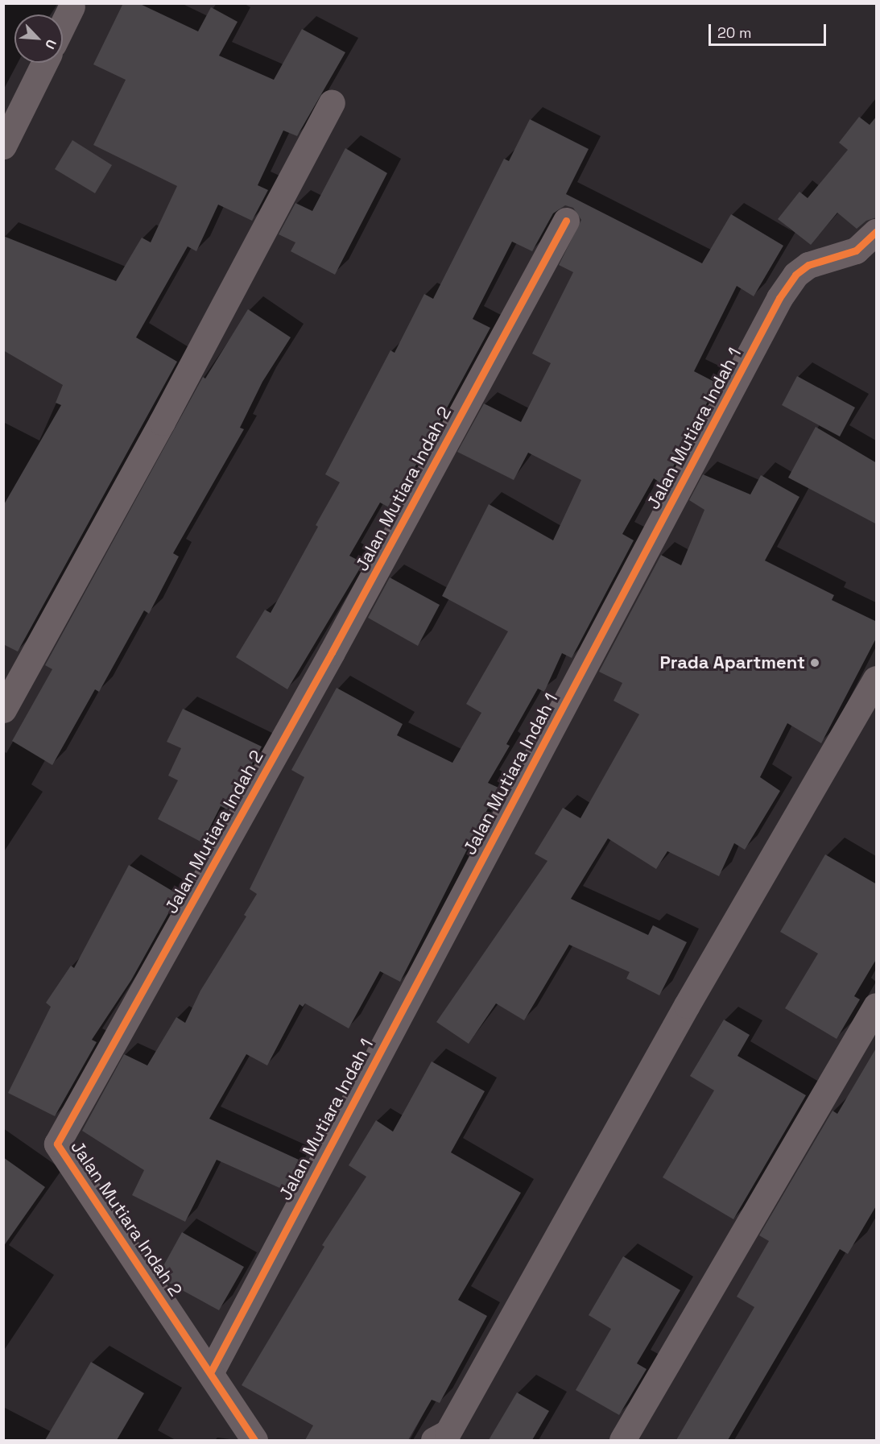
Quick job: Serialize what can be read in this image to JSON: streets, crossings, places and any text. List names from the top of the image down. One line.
{"streets":{"street":["Jalan Mutiara Indah 1","Jalan Mutiara Indah 2"]},"crossings":[["Jalan Mutiara Indah 1","Jalan Mutiara Indah 2"]],"places":["Prada Apartment"],"scale_bar":"20 m","north":"bottom right"}
